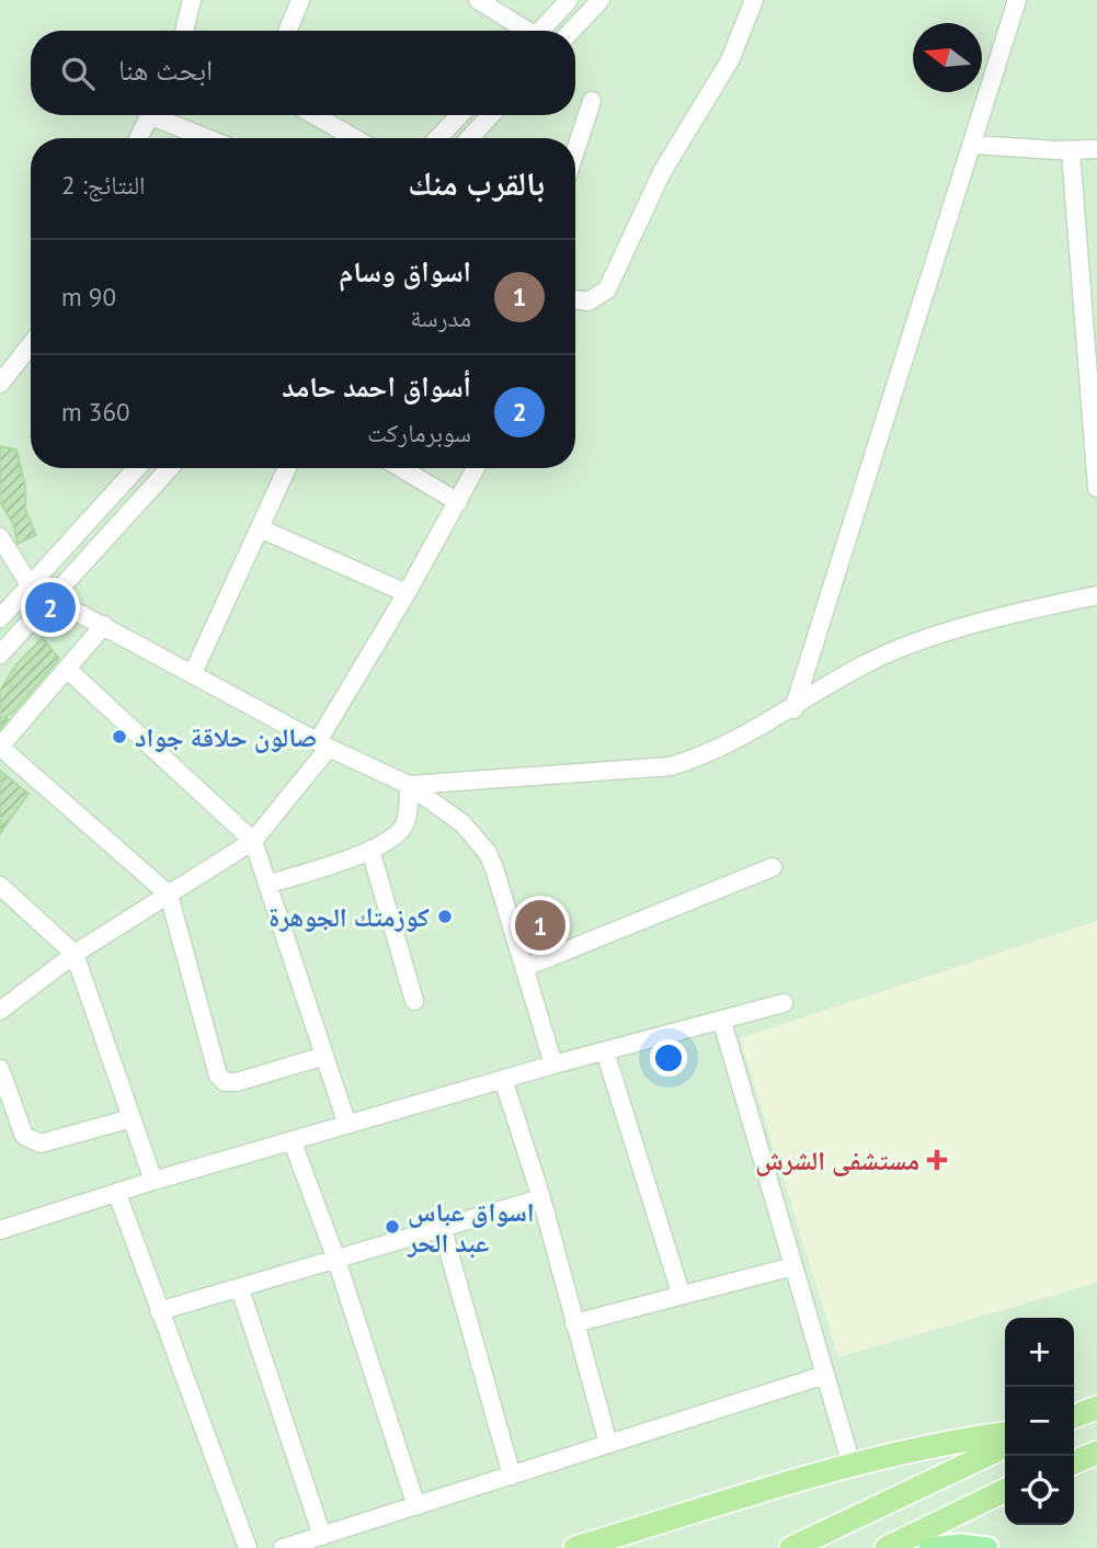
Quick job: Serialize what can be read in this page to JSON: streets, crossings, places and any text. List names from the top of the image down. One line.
{"places":{"other":["صالون حلاقة جواد","كوزمتك الجوهرة","اسواق عباس عبد الحر"],"health":["مستشفى الشرش"]},"north":"left","page":{"search":"ابحث هنا","heading":["بالقرب منك","النتائج: 2"],"list":[{"mark":"1","name":"اسواق وسام","note":"مدرسة","value":"90 m"},{"mark":"2","name":"أسواق احمد حامد","note":"سوبرماركت","value":"360 m"}],"pins":["2","1"],"map_buttons":["+","−"]}}
